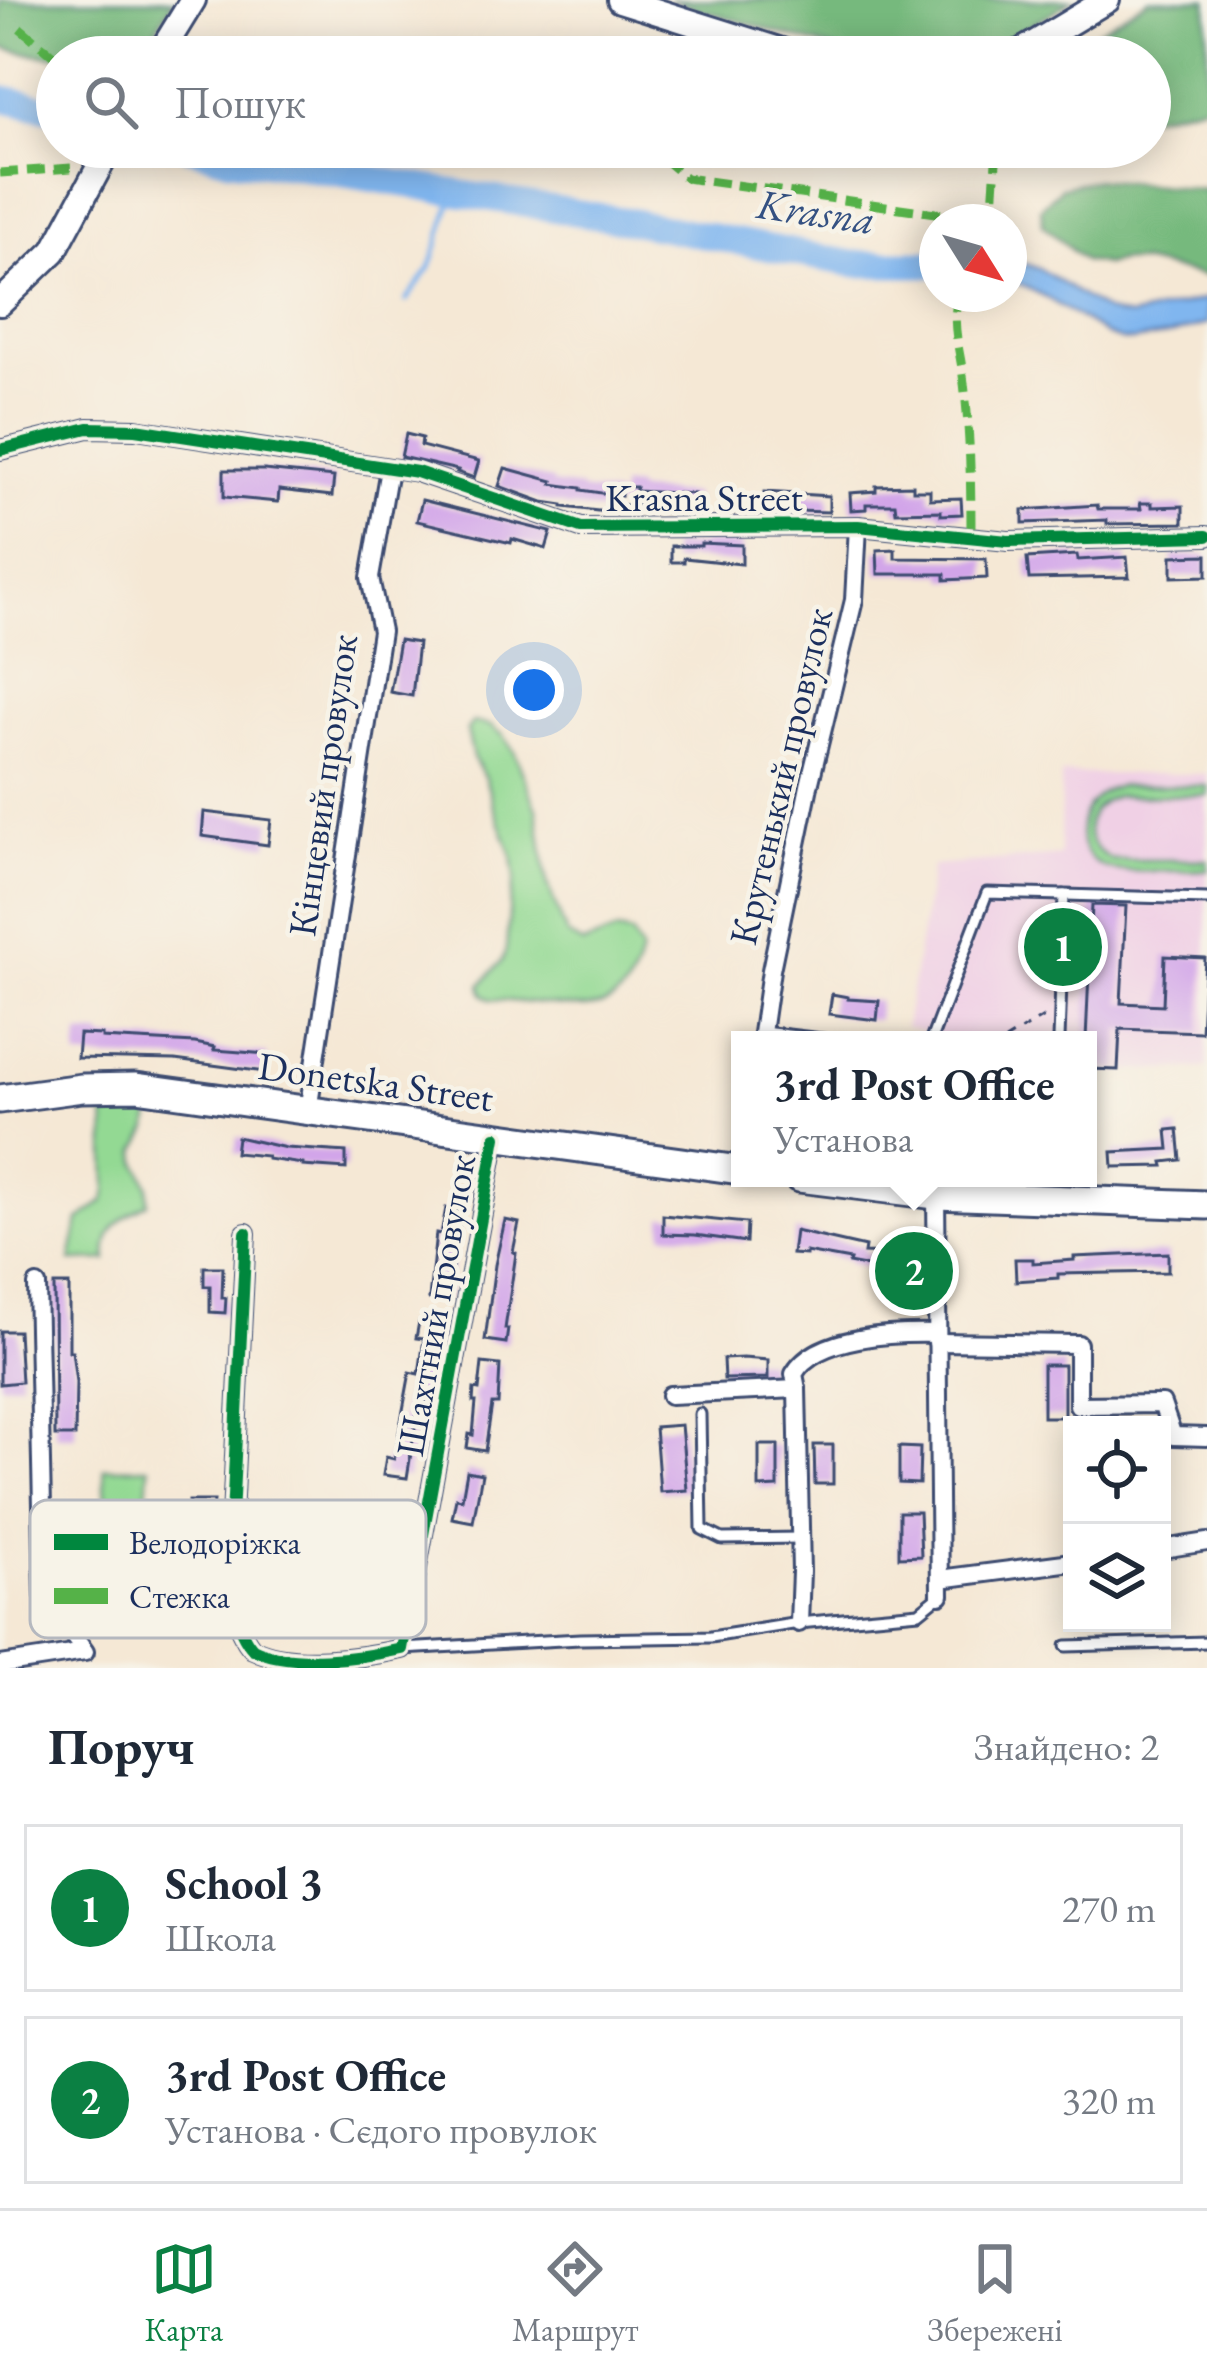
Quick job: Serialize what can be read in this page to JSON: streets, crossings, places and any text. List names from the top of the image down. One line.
{"streets":{"main road":["Donetska Street"],"street":["Krasna Street","Крутенький провулок","Кінцевий провулок","Шахтний провулок"]},"crossings":[["Krasna Street","Крутенький провулок"],["Krasna Street","Кінцевий провулок"],["Кінцевий провулок","Donetska Street"],["Donetska Street","Шахтний провулок"]],"water":["Krasna"],"legend":["Велодоріжка","Стежка"],"north":"bottom right","page":{"search":"Пошук","pins":["1","2"],"popup":["3rd Post Office","Установа"],"heading":["Поруч","Знайдено: 2"],"list":[{"mark":"1","name":"School 3","note":"Школа","value":"270 m"},{"mark":"2","name":"3rd Post Office","note":"Установа · Сєдого провулок","value":"320 m"}],"nav":["Карта","Маршрут","Збережені"]}}
